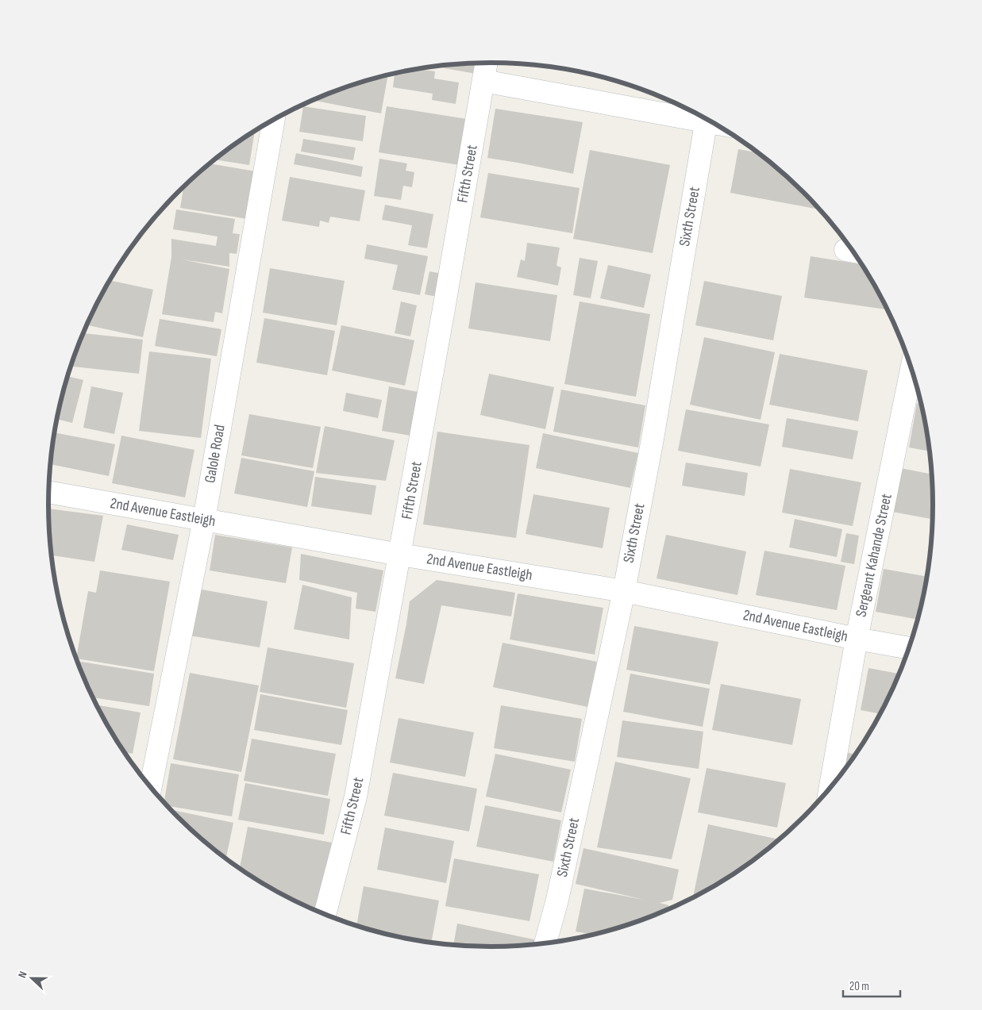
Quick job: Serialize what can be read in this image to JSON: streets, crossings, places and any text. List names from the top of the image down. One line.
{"streets":{"street":["Fifth Street","Sixth Street","Galole Road","2nd Avenue Eastleigh","Sergeant Kahande Street"]},"crossings":[["Fifth Street","2nd Avenue Eastleigh"],["Sixth Street","2nd Avenue Eastleigh"],["Galole Road","2nd Avenue Eastleigh"],["2nd Avenue Eastleigh","Sergeant Kahande Street"]],"scale_bar":"20 m","north":"left"}
